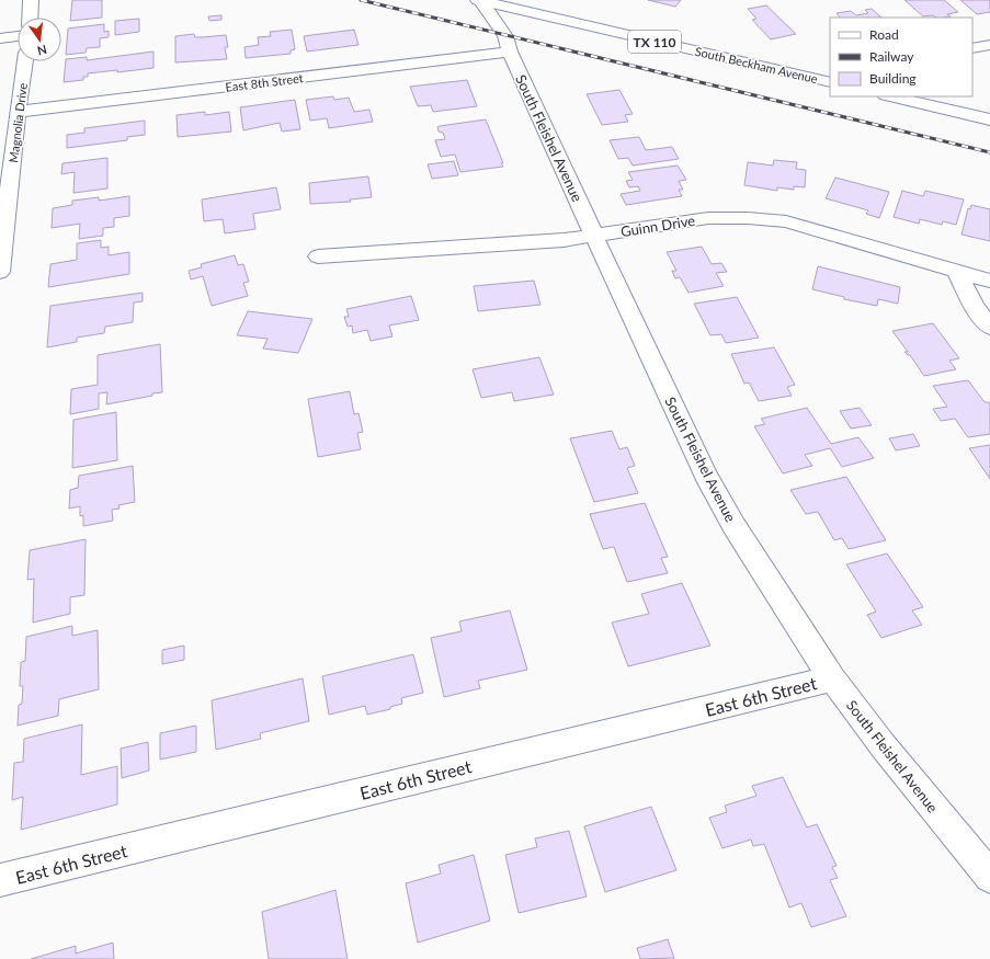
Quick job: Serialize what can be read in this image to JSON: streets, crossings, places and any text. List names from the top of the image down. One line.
{"streets":{"street":["TX 110","South Beckham Avenue","East 8th Street","Magnolia Drive","South Fleishel Avenue","Guinn Drive","East 6th Street"]},"crossings":[["South Beckham Avenue","South Fleishel Avenue"],["East 8th Street","Magnolia Drive"],["East 8th Street","South Fleishel Avenue"],["South Fleishel Avenue","Guinn Drive"],["South Fleishel Avenue","East 6th Street"]],"legend":["Road","Railway","Building"],"north":"bottom"}
